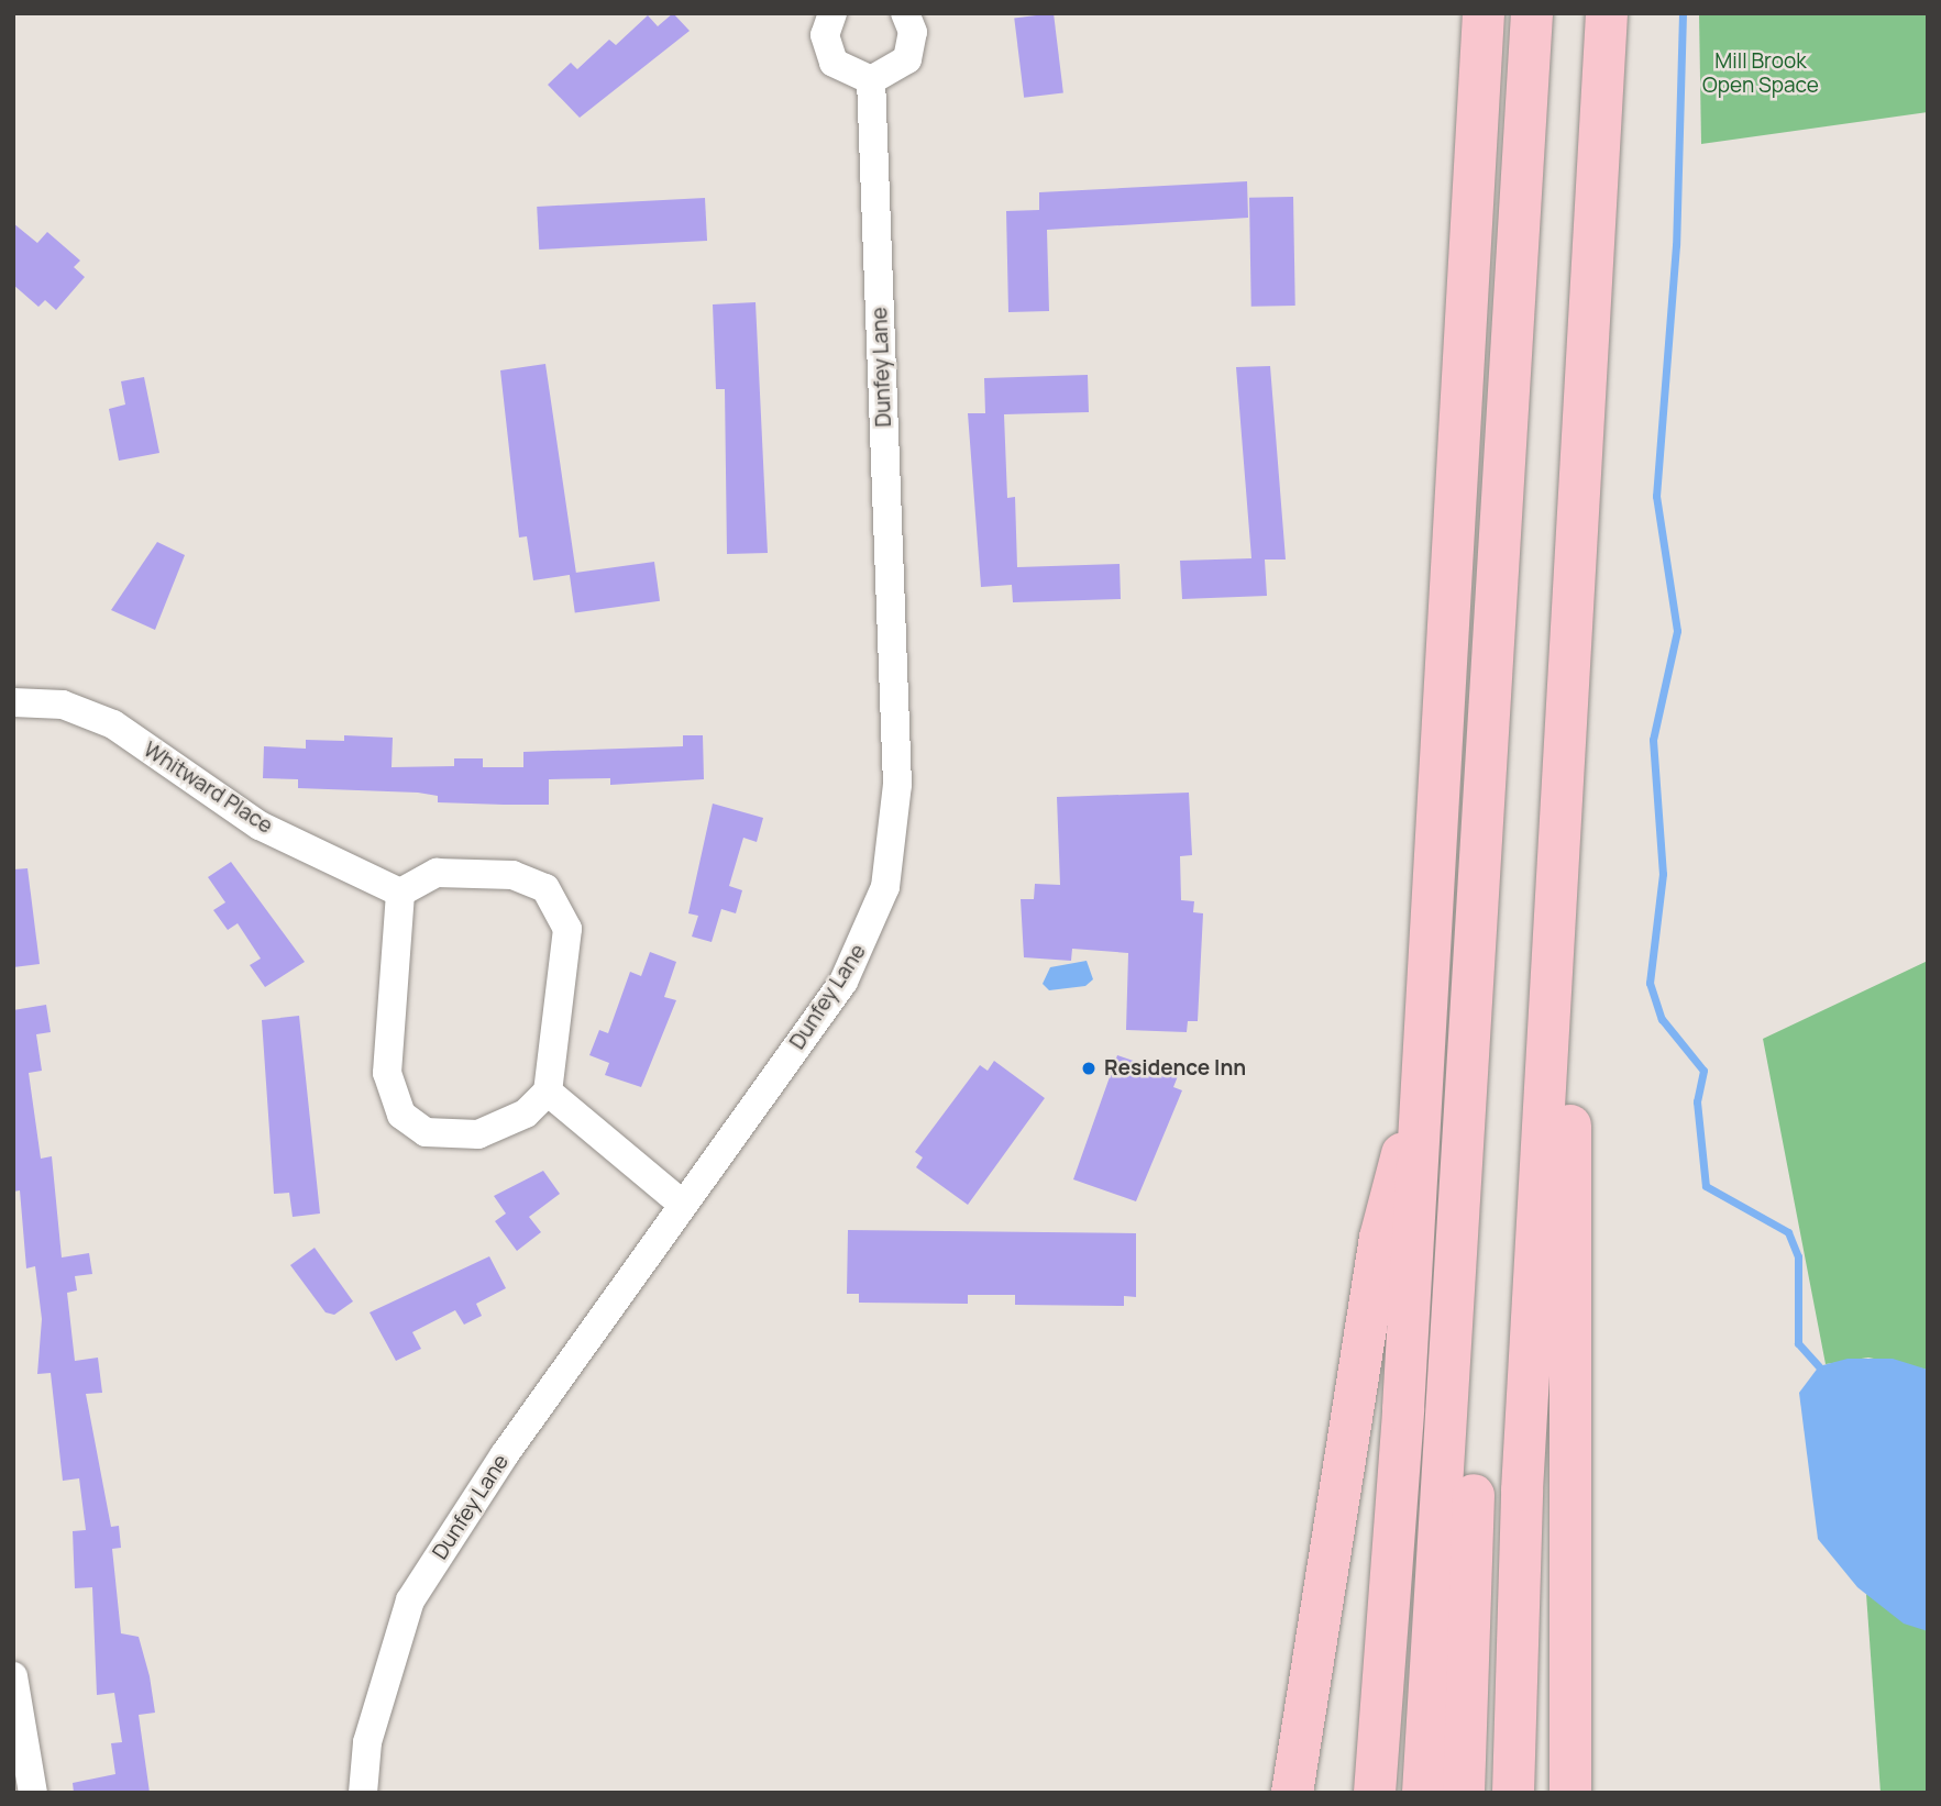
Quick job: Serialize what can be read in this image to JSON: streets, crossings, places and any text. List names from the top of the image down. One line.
{"streets":{"street":["Dunfey Lane","Whitward Place"]},"parks":["Mill Brook Open Space"],"places":["Residence Inn"]}
